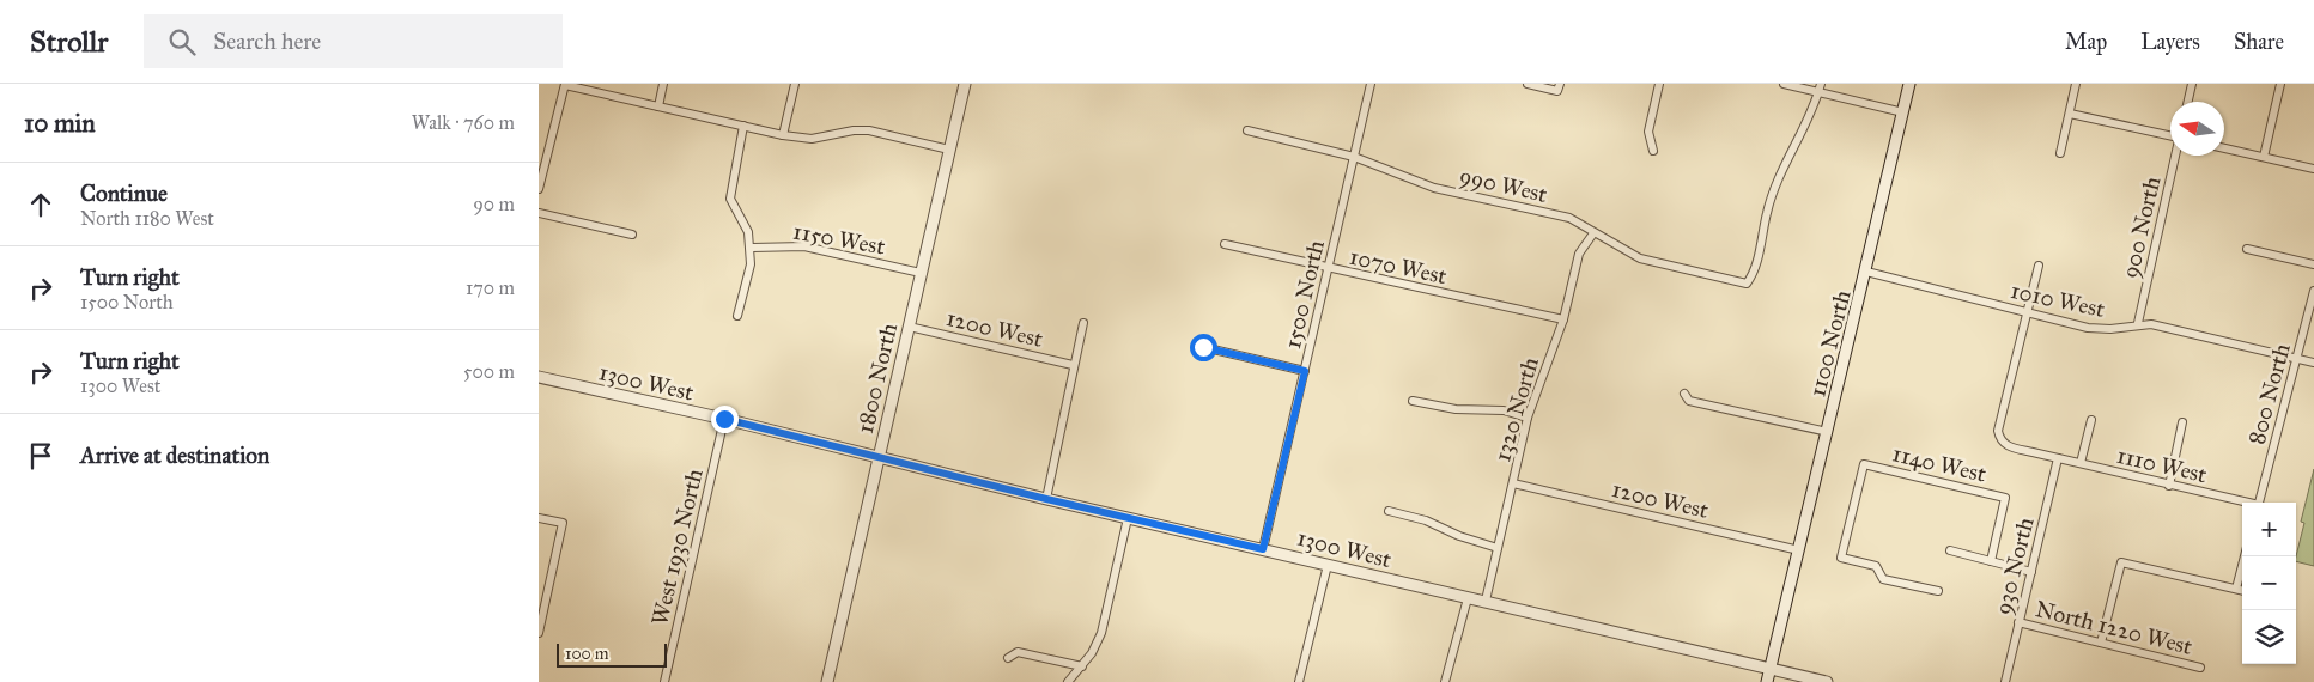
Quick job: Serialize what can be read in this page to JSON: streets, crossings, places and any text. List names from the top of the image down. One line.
{"streets":{"street":["990 West","900 North","1150 West","1070 West","1500 North","1010 West","1200 West","1100 North","1800 North","1300 West","800 North","1320 North","1140 West","1110 West","West 1930 North","930 North","North 1220 West"]},"crossings":[["990 West","1500 North"],["990 West","1320 North"],["900 North","1010 West"],["1150 West","1800 North"],["1070 West","1500 North"],["1070 West","1320 North"],["1500 North","1300 West"],["1010 West","1100 North"],["1010 West","800 North"],["1010 West","1110 West"],["1200 West","1100 North"],["1200 West","1800 North"],["1200 West","1320 North"],["1100 North","1300 West"],["1800 North","1300 West"],["1300 West","1320 North"],["1300 West","West 1930 North"],["1110 West","930 North"],["930 North","North 1220 West"]],"scale_bar":"100 m","north":"left","page":{"header":"Strollr","search":"Search here","nav":["Map","Layers","Share"],"heading":["10 min","Walk · 760 m"],"list":[["Continue","North 1180 West","90 m"],["Turn right","1500 North","170 m"],["Turn right","1300 West","500 m"],"Arrive at destination"],"map_buttons":["+","−"],"scale":"100 m"}}
